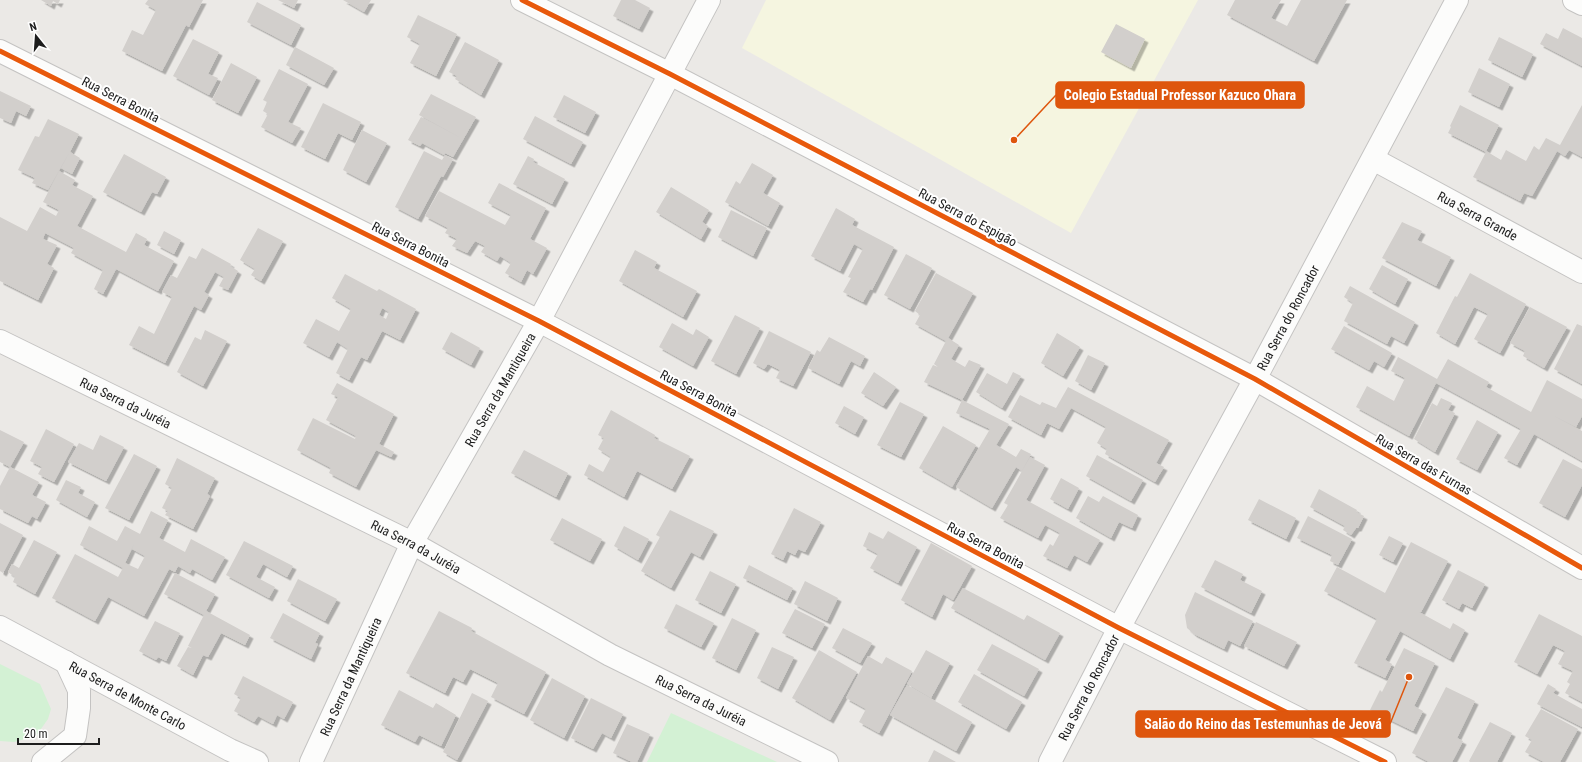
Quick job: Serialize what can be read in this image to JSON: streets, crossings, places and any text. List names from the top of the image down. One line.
{"streets":{"street":["Rua Serra Bonita","Rua Serra Grande","Rua Serra do Espigão","Rua Serra do Roncador","Rua Serra da Mantiqueira","Rua Serra da Juréia","Rua Serra das Furnas","Rua Serra de Monte Carlo"]},"crossings":[["Rua Serra Bonita","Rua Serra do Roncador"],["Rua Serra Bonita","Rua Serra da Mantiqueira"],["Rua Serra Grande","Rua Serra do Roncador"],["Rua Serra do Espigão","Rua Serra do Roncador"],["Rua Serra do Espigão","Rua Serra da Mantiqueira"],["Rua Serra do Espigão","Rua Serra das Furnas"],["Rua Serra do Roncador","Rua Serra das Furnas"],["Rua Serra da Mantiqueira","Rua Serra da Juréia"]],"places":["Colegio Estadual Professor Kazuco Ohara","Salão do Reino das Testemunhas de Jeová"],"scale_bar":"20 m","north":"top"}
